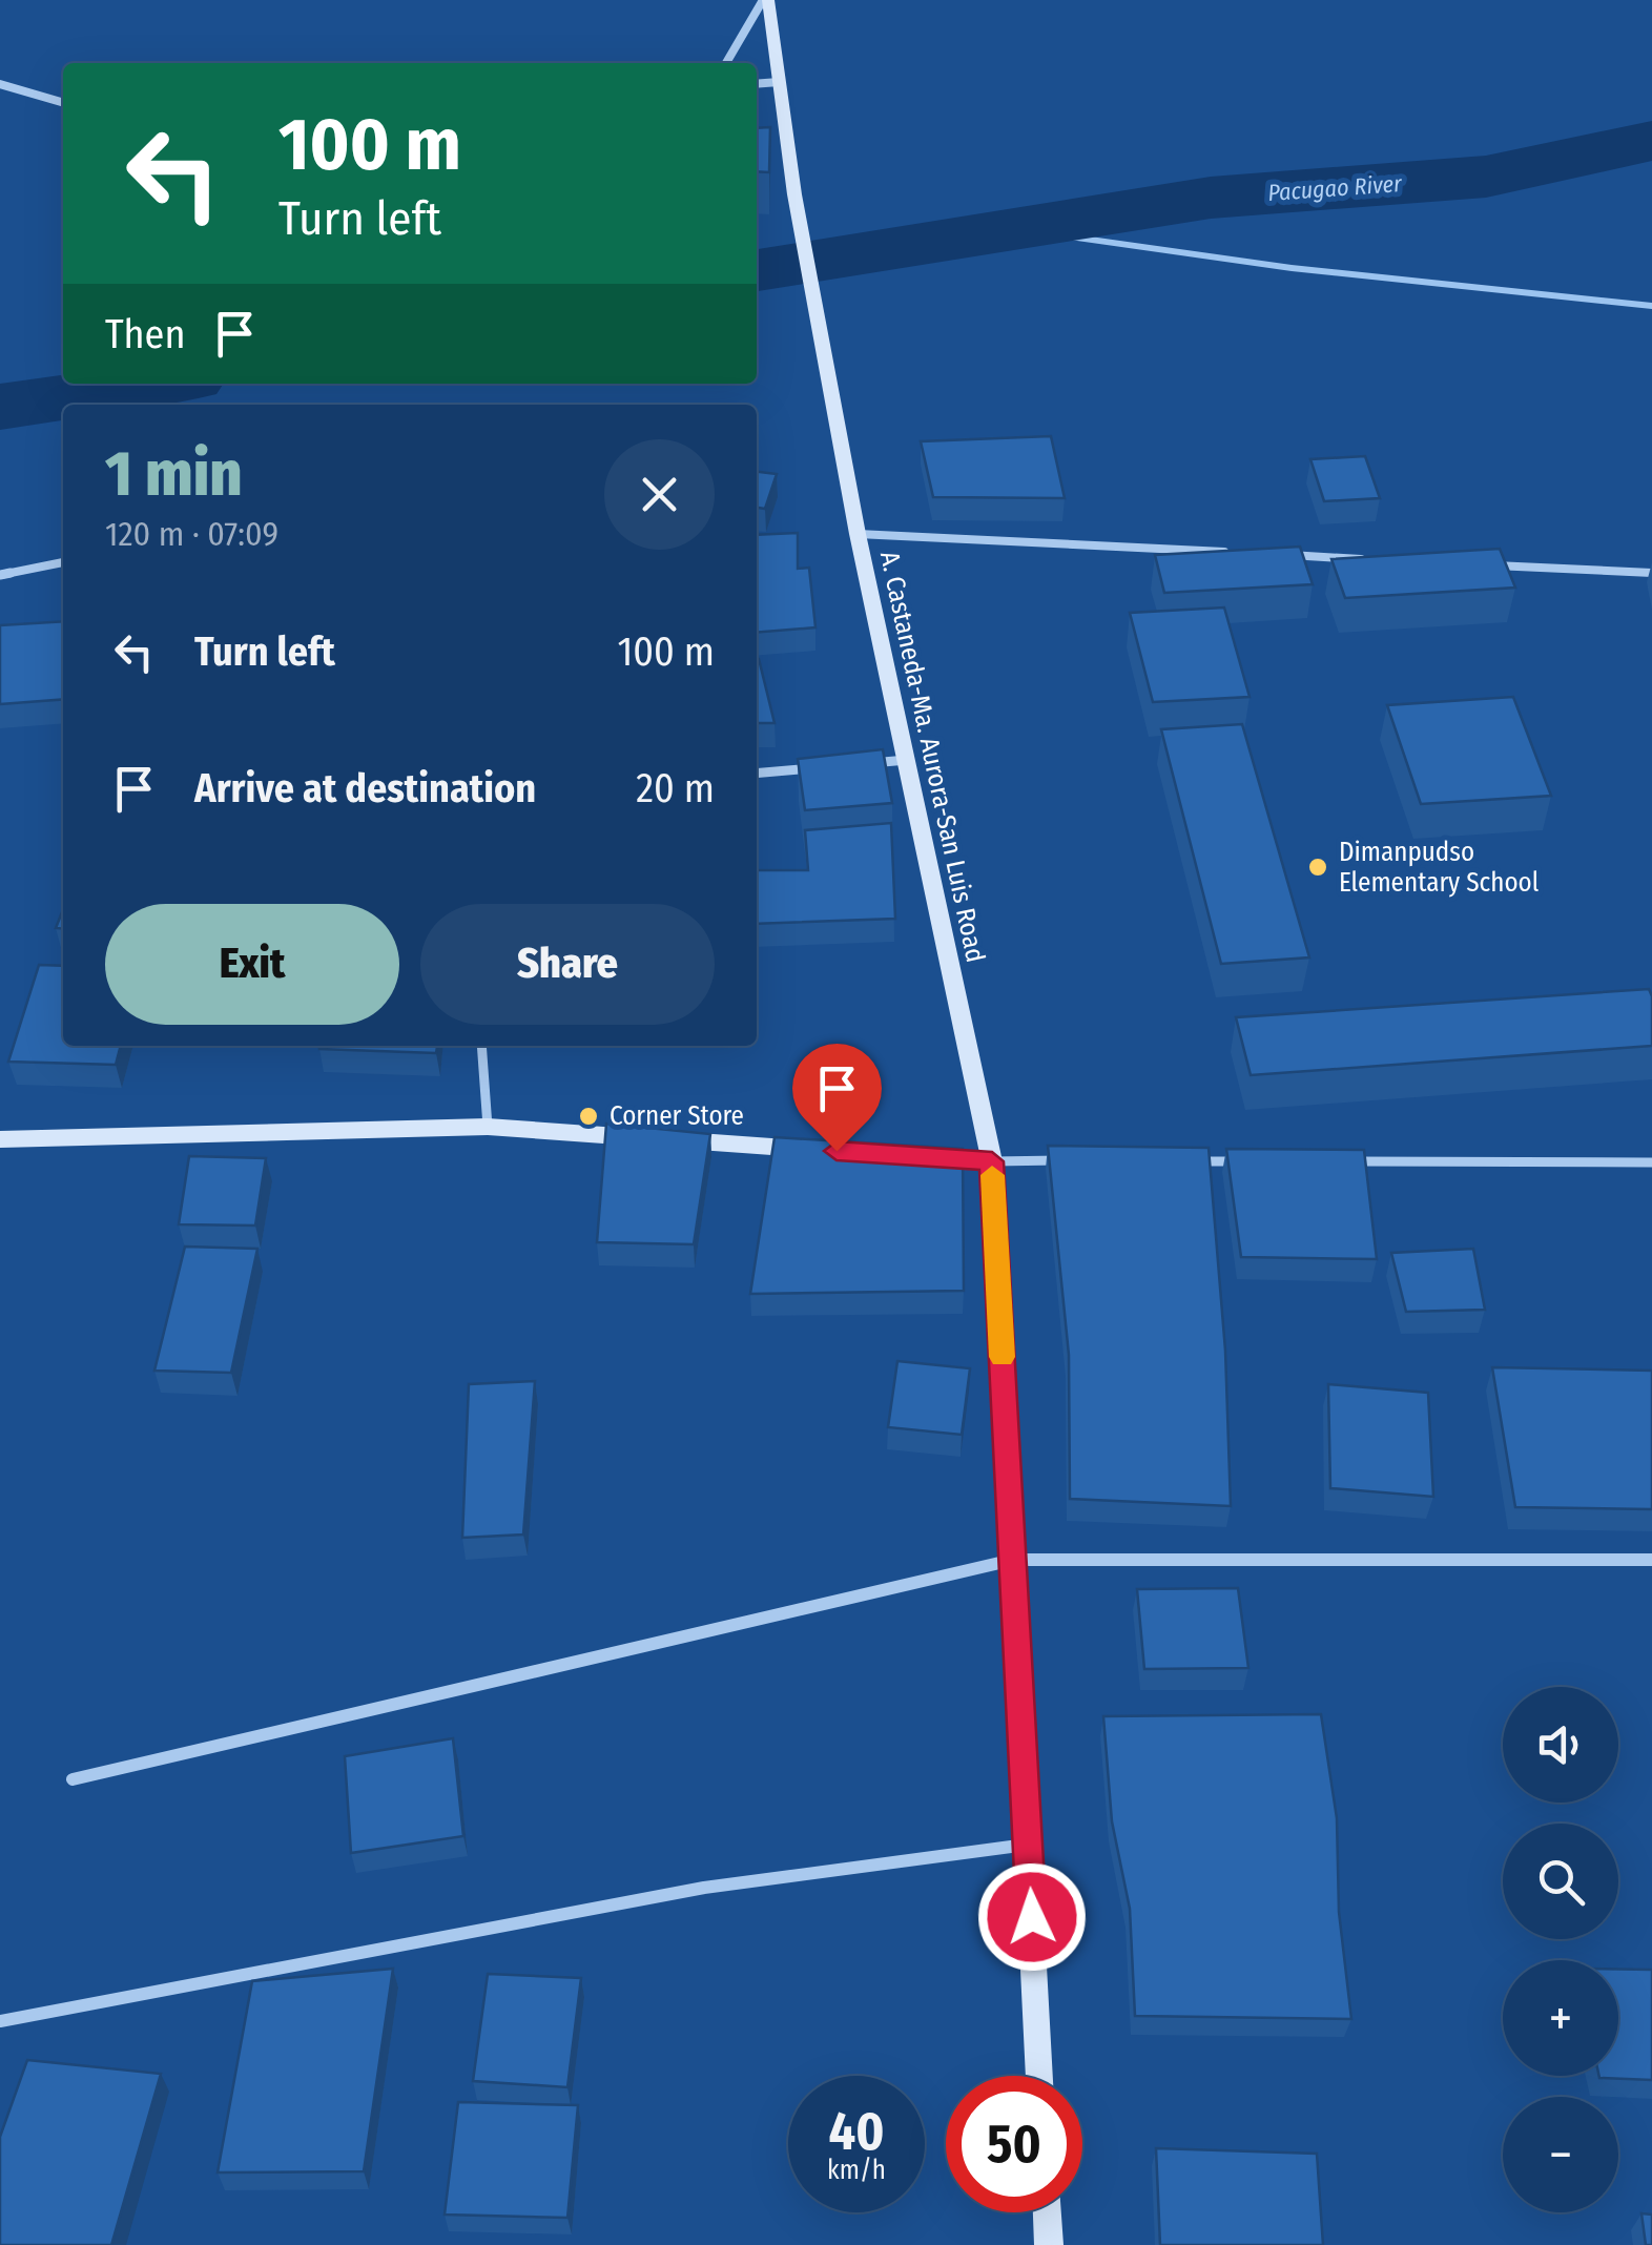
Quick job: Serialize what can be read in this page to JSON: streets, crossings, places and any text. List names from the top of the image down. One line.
{"streets":{"main road":["A. Castaneda-Ma. Aurora-San Luis Road"]},"water":["Pacugao River"],"places":["Dimanpudso Elementary School","Corner Store"],"page":{"turn":["100 m","Turn left"],"then":"Then","heading":["1 min","120 m · 07:09"],"list":[{"name":"Turn left","value":"100 m"},{"name":"Arrive at destination","value":"20 m"}],"buttons":["Exit","Share"],"map_buttons":["+","−"],"speed":"40 km/h","limit":"50"}}
